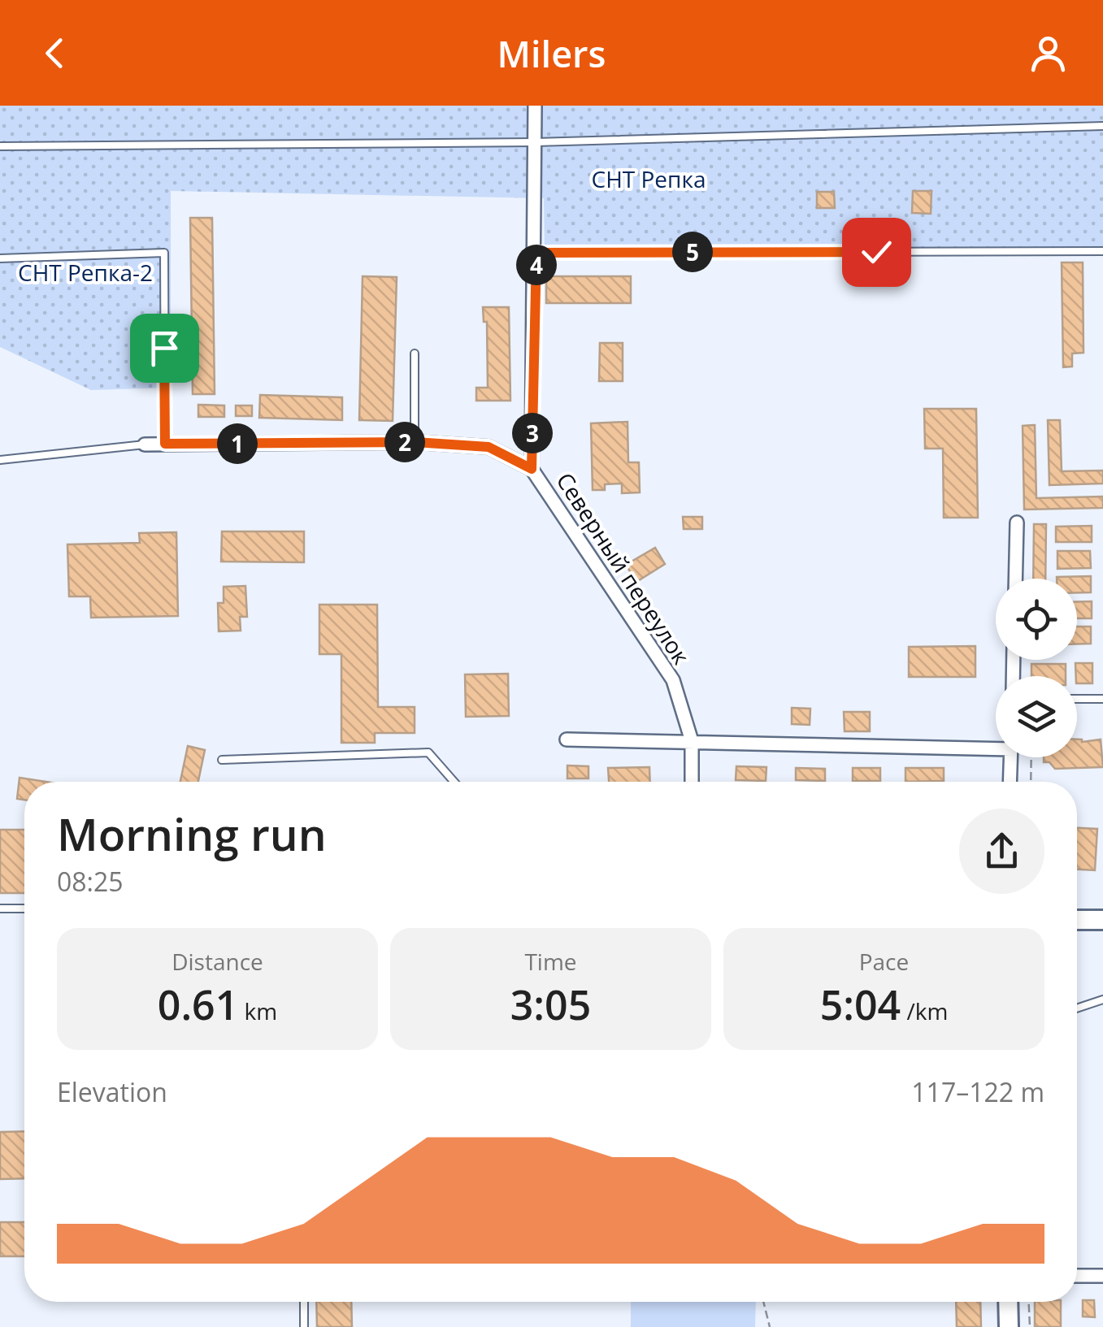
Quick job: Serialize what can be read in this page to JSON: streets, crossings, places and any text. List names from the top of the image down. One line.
{"streets":{"street":["Северный переулок"]},"parks":["СНТ Репка","СНТ Репка-2"],"page":{"header":"Milers","pins":["5","4","3","2","1"],"heading":["Morning run","08:25"],"stats":[["Distance","0.61 km"],["Time","3:05"],["Pace","5:04 /km"]],"chart":["Elevation","117–122 m"]}}
